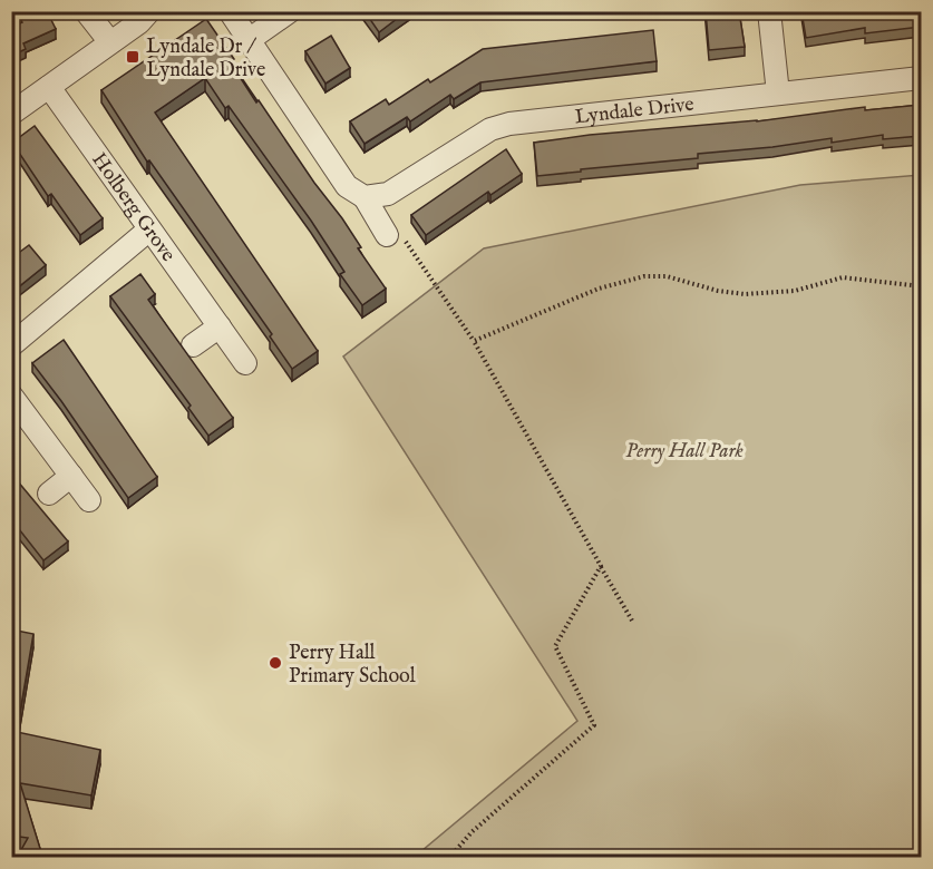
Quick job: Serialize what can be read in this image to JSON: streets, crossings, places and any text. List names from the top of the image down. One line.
{"streets":{"street":["Lyndale Drive","Holberg Grove"]},"parks":["Perry Hall Park"],"places":{"transit":["Lyndale Dr / Lyndale Drive"],"other":["Perry Hall Primary School"]}}
